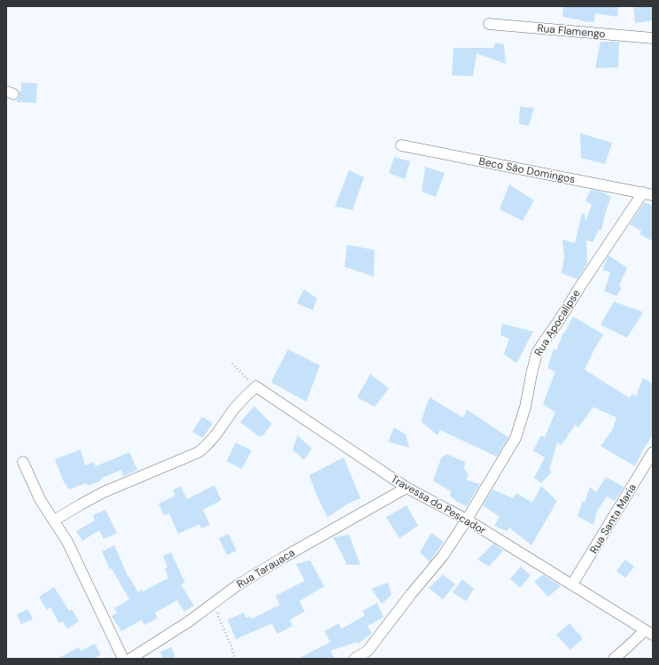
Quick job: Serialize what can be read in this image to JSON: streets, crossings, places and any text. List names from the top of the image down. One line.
{"streets":{"street":["Rua Flamengo","Beco São Domingos","Rua Apocalipse","Travessa do Pescador","Rua Santa Maria","Rua Tarauaca"]},"crossings":[["Beco São Domingos","Rua Apocalipse"],["Rua Apocalipse","Travessa do Pescador"],["Travessa do Pescador","Rua Santa Maria"],["Travessa do Pescador","Rua Tarauaca"]]}
